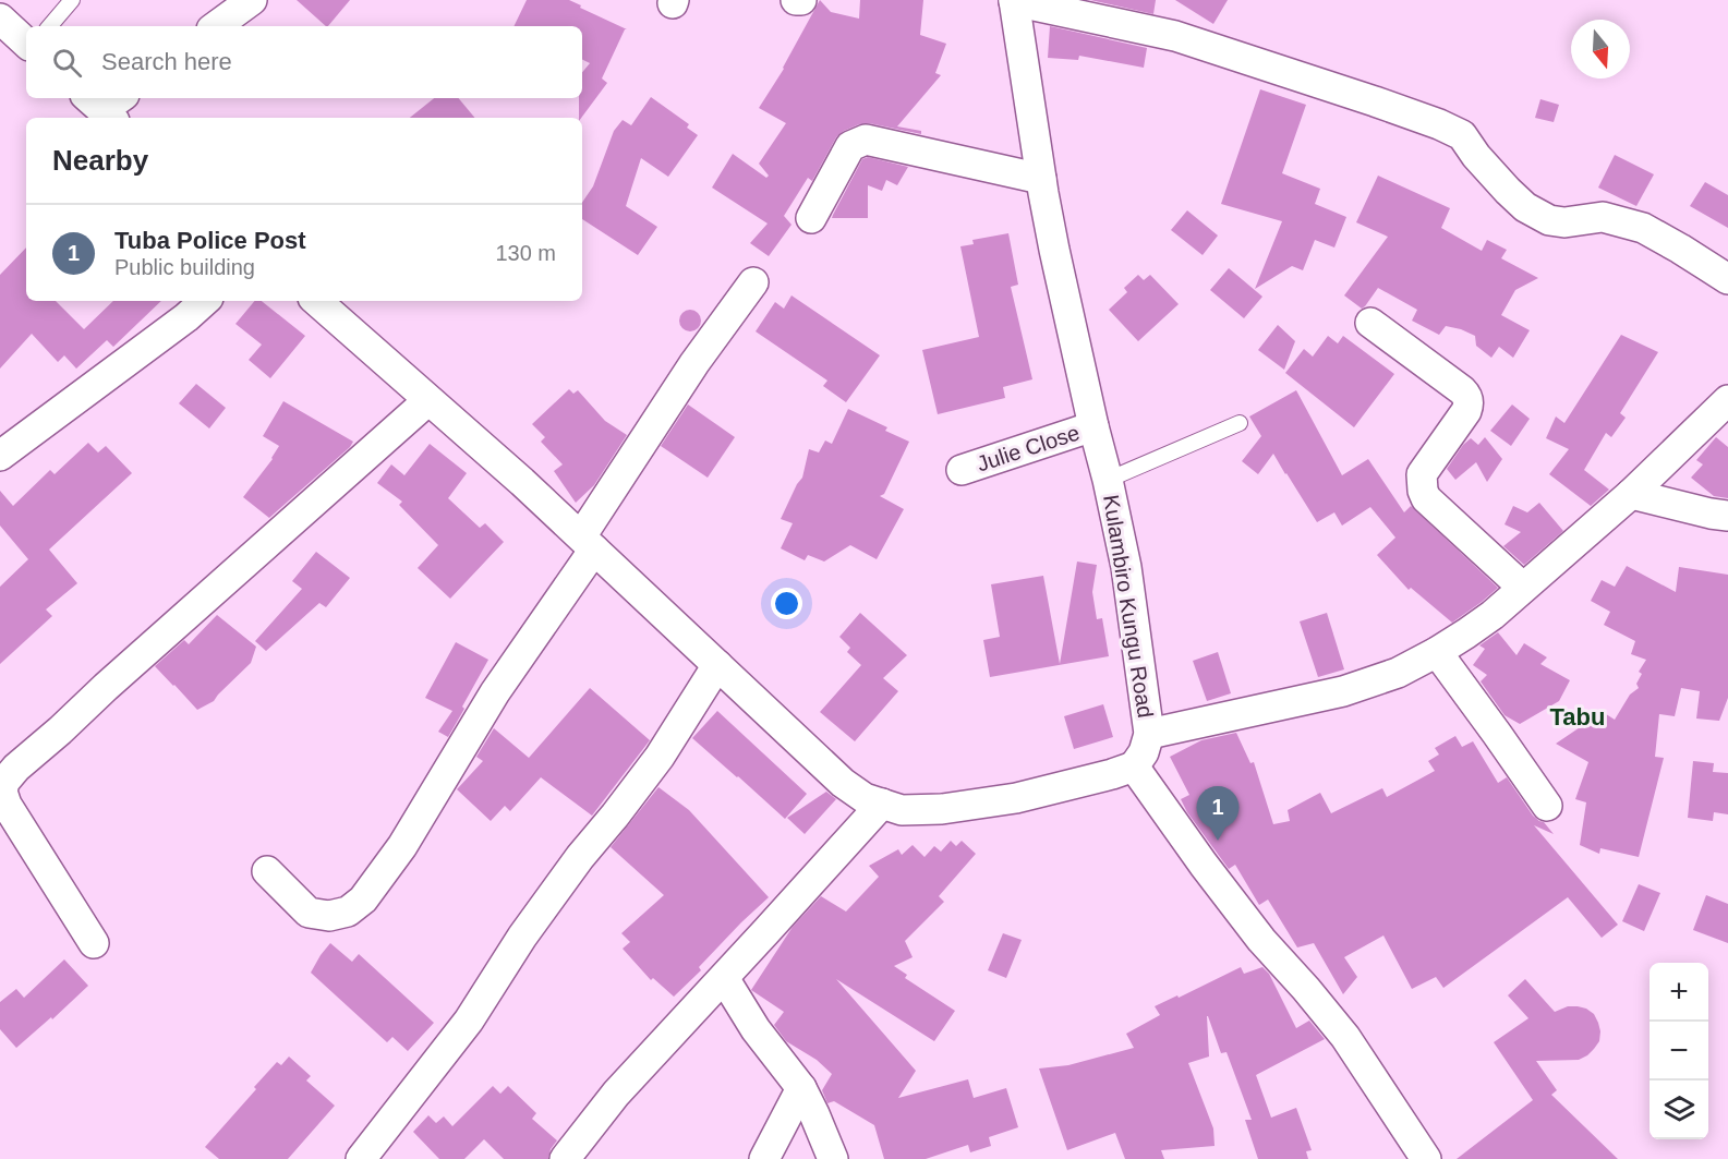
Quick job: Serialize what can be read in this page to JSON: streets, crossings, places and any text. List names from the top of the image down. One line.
{"streets":{"street":["Julie Close","Kulambiro Kungu Road"]},"crossings":[["Julie Close","Kulambiro Kungu Road"]],"districts":["Tabu"],"north":"bottom","page":{"search":"Search here","heading":"Nearby","list":[{"mark":"1","name":"Tuba Police Post","note":"Public building","value":"130 m"}],"pins":"1","map_buttons":["+","−"]}}
